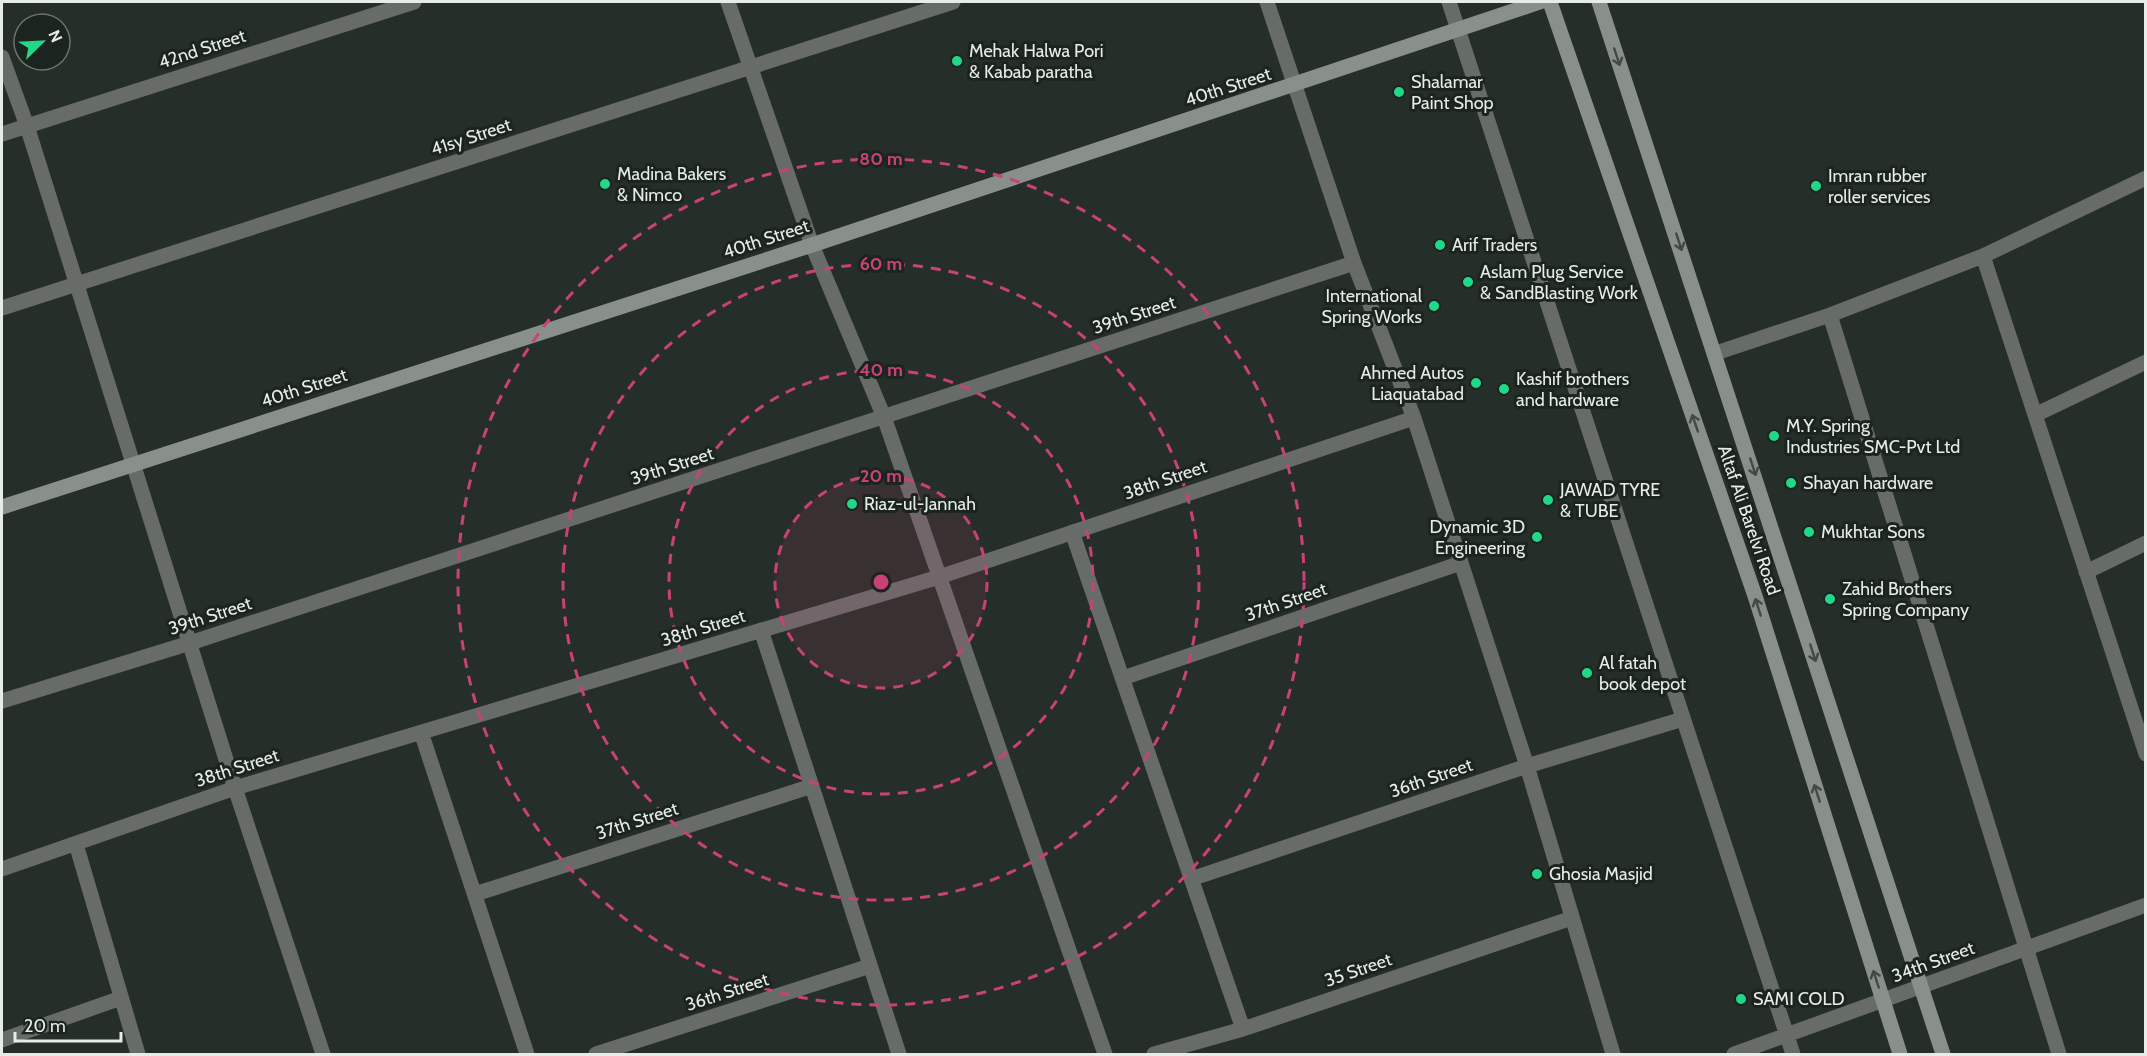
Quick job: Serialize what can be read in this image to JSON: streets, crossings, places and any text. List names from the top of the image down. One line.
{"streets":{"main road":["40th Street","Altaf Ali Barelvi Road"],"street":["42nd Street","41sy Street","39th Street","38th Street","37th Street","36th Street","34th Street","35 Street"]},"crossings":[["Altaf Ali Barelvi Road","34th Street"]],"places":["Mehak Halwa Pori & Kabab paratha","Shalamar Paint Shop","Madina Bakers & Nimco","Imran rubber roller services","Arif Traders","Aslam Plug Service & SandBlasting Work","International Spring Works","Ahmed Autos Liaquatabad","Kashif brothers and hardware","M.Y. Spring Industries SMC-Pvt Ltd","Shayan hardware","JAWAD TYRE & TUBE","Riaz-ul-Jannah","Mukhtar Sons","Dynamic 3D Engineering","Zahid Brothers Spring Company","Al fatah book depot","Ghosia Masjid","SAMI COLD"],"scale_bar":"20 m","north":"top right","rings":["80 m","60 m","40 m","20 m"]}
